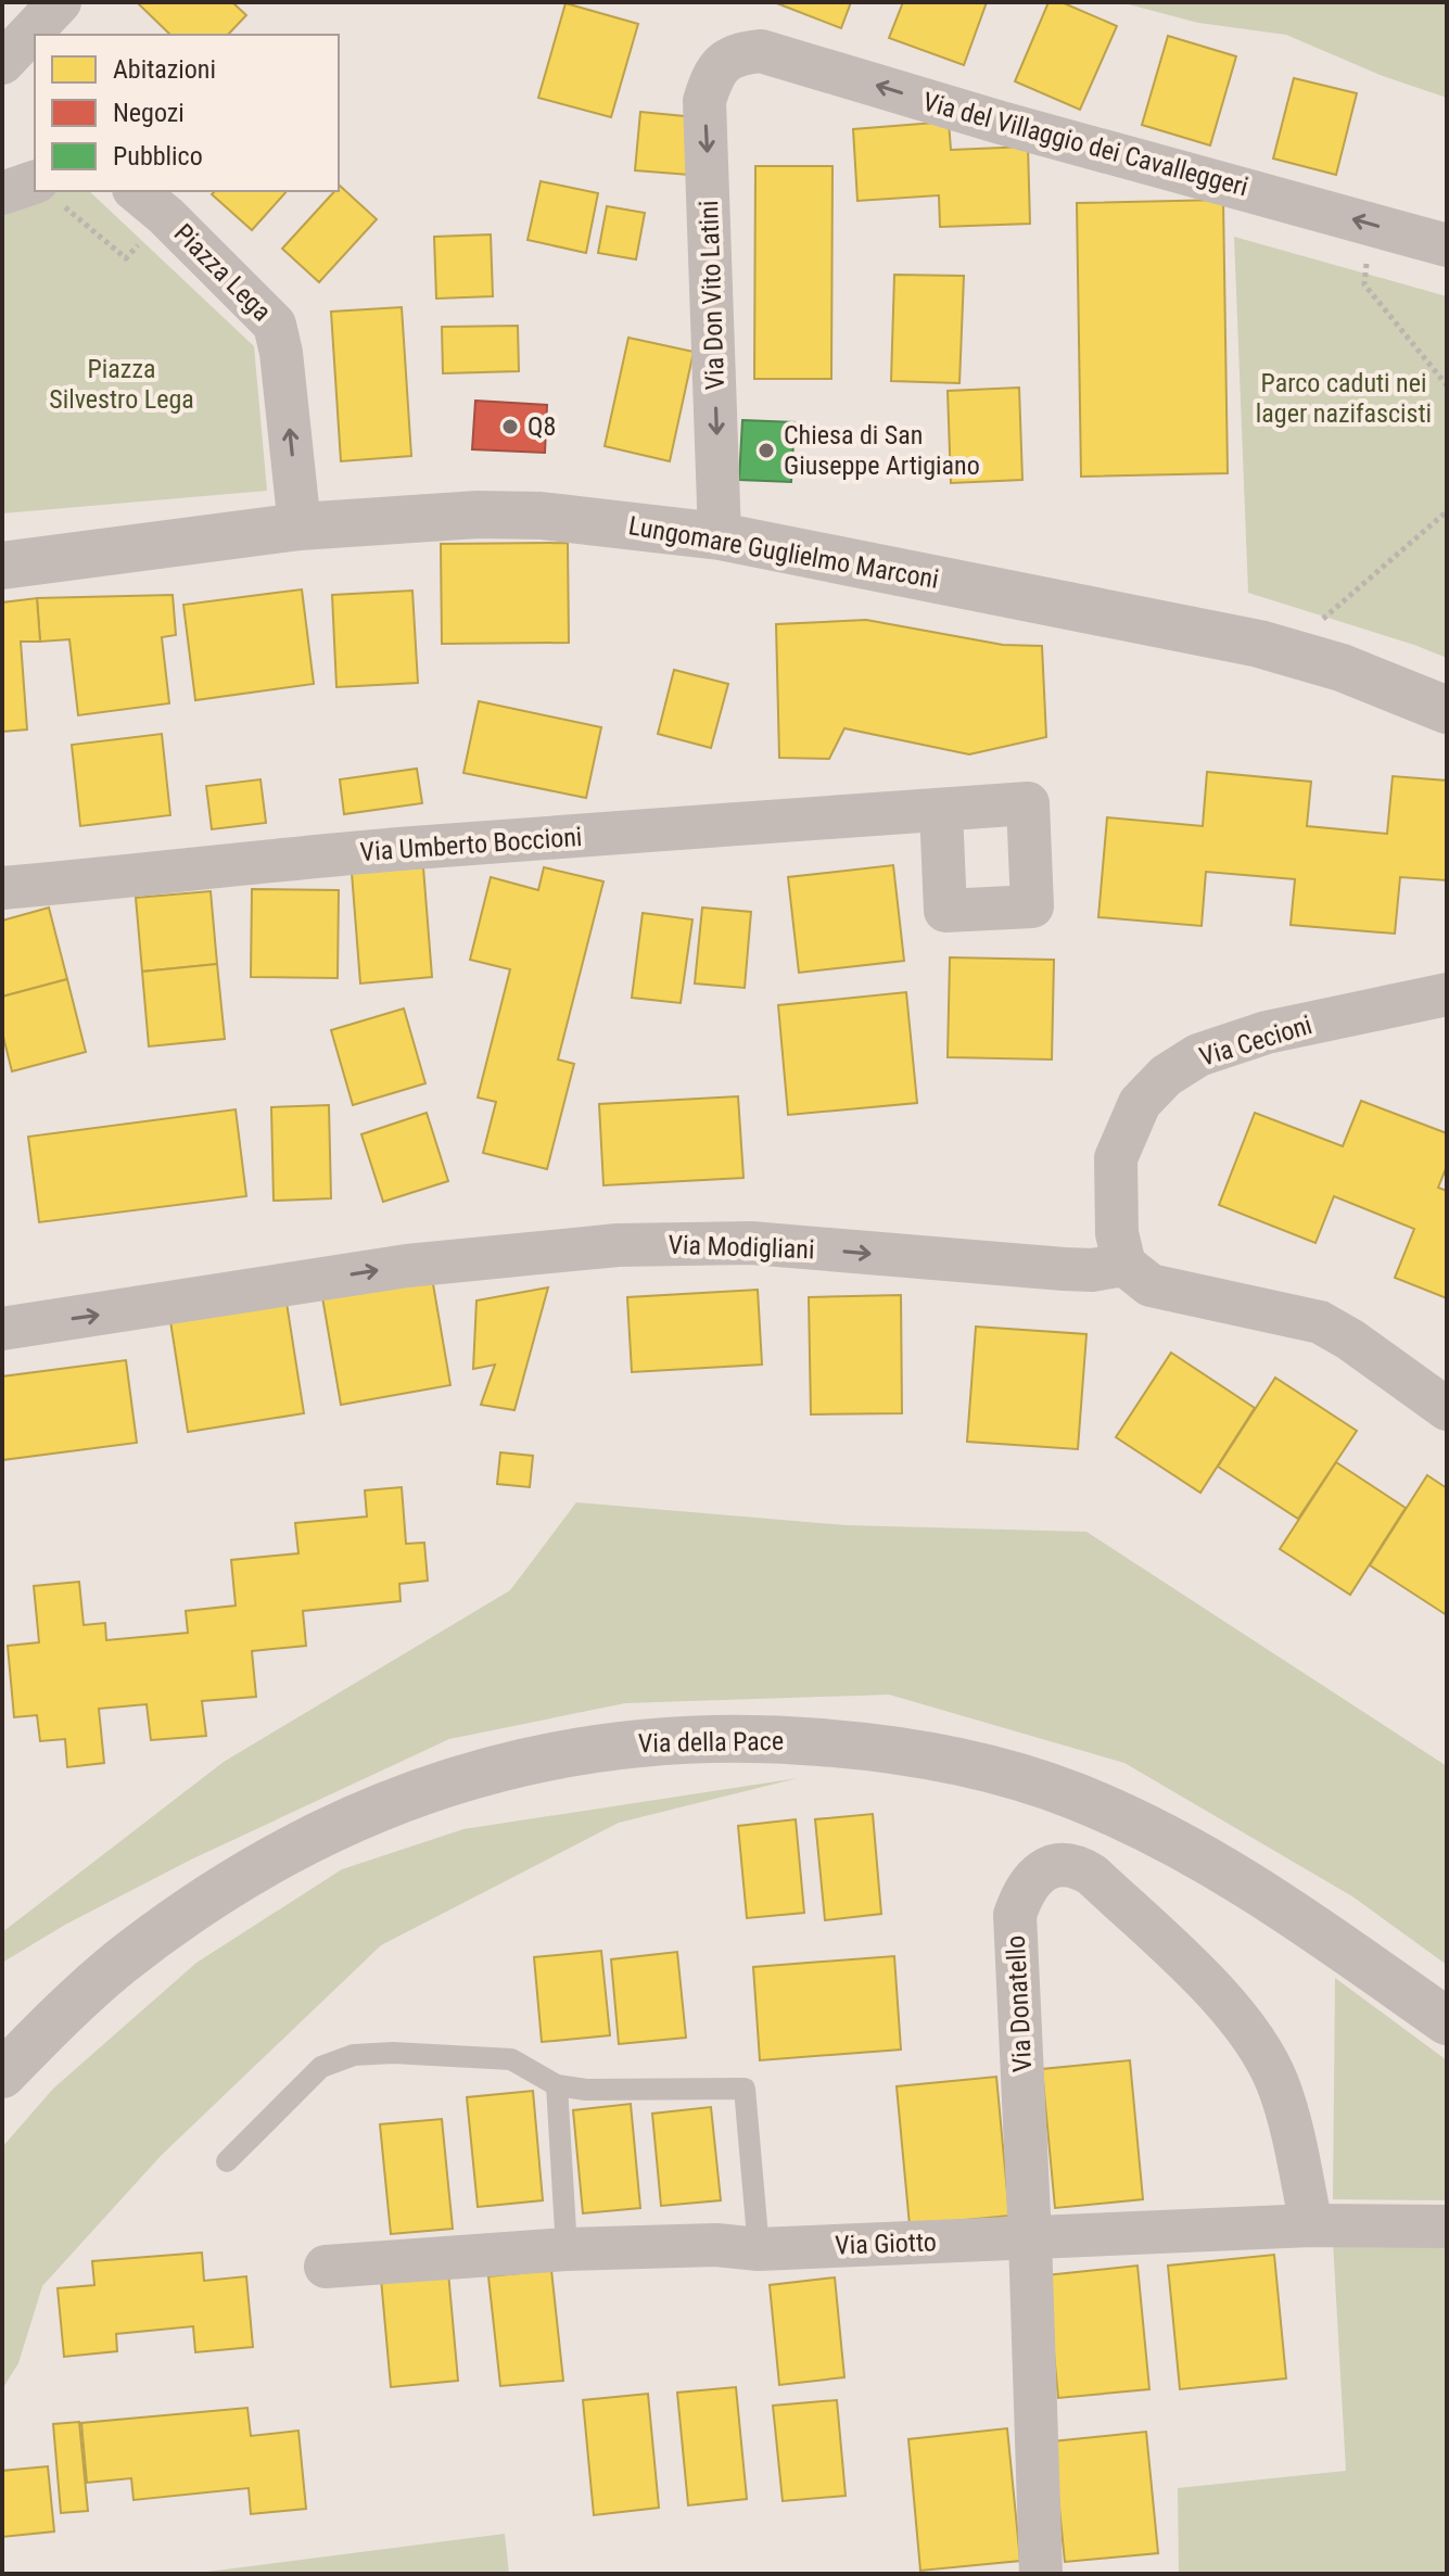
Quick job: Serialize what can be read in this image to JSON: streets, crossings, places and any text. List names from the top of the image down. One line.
{"streets":{"street":["Via del Villaggio dei Cavalleggeri","Piazza Lega","Via Don Vito Latini","Lungomare Guglielmo Marconi","Via Umberto Boccioni","Via Cecioni","Via Modigliani","Via della Pace","Via Donatello","Via Giotto"]},"crossings":[["Via del Villaggio dei Cavalleggeri","Via Don Vito Latini"],["Piazza Lega","Lungomare Guglielmo Marconi"],["Via Don Vito Latini","Lungomare Guglielmo Marconi"],["Via Cecioni","Via Modigliani"],["Via Donatello","Via Giotto"]],"one_way":["Via del Villaggio dei Cavalleggeri","Piazza Lega","Via Don Vito Latini","Via Modigliani"],"parks":["Piazza Silvestro Lega","Parco caduti nei lager nazifascisti"],"places":["Q8","Chiesa di San Giuseppe Artigiano"],"legend":["Abitazioni","Negozi","Pubblico"]}
